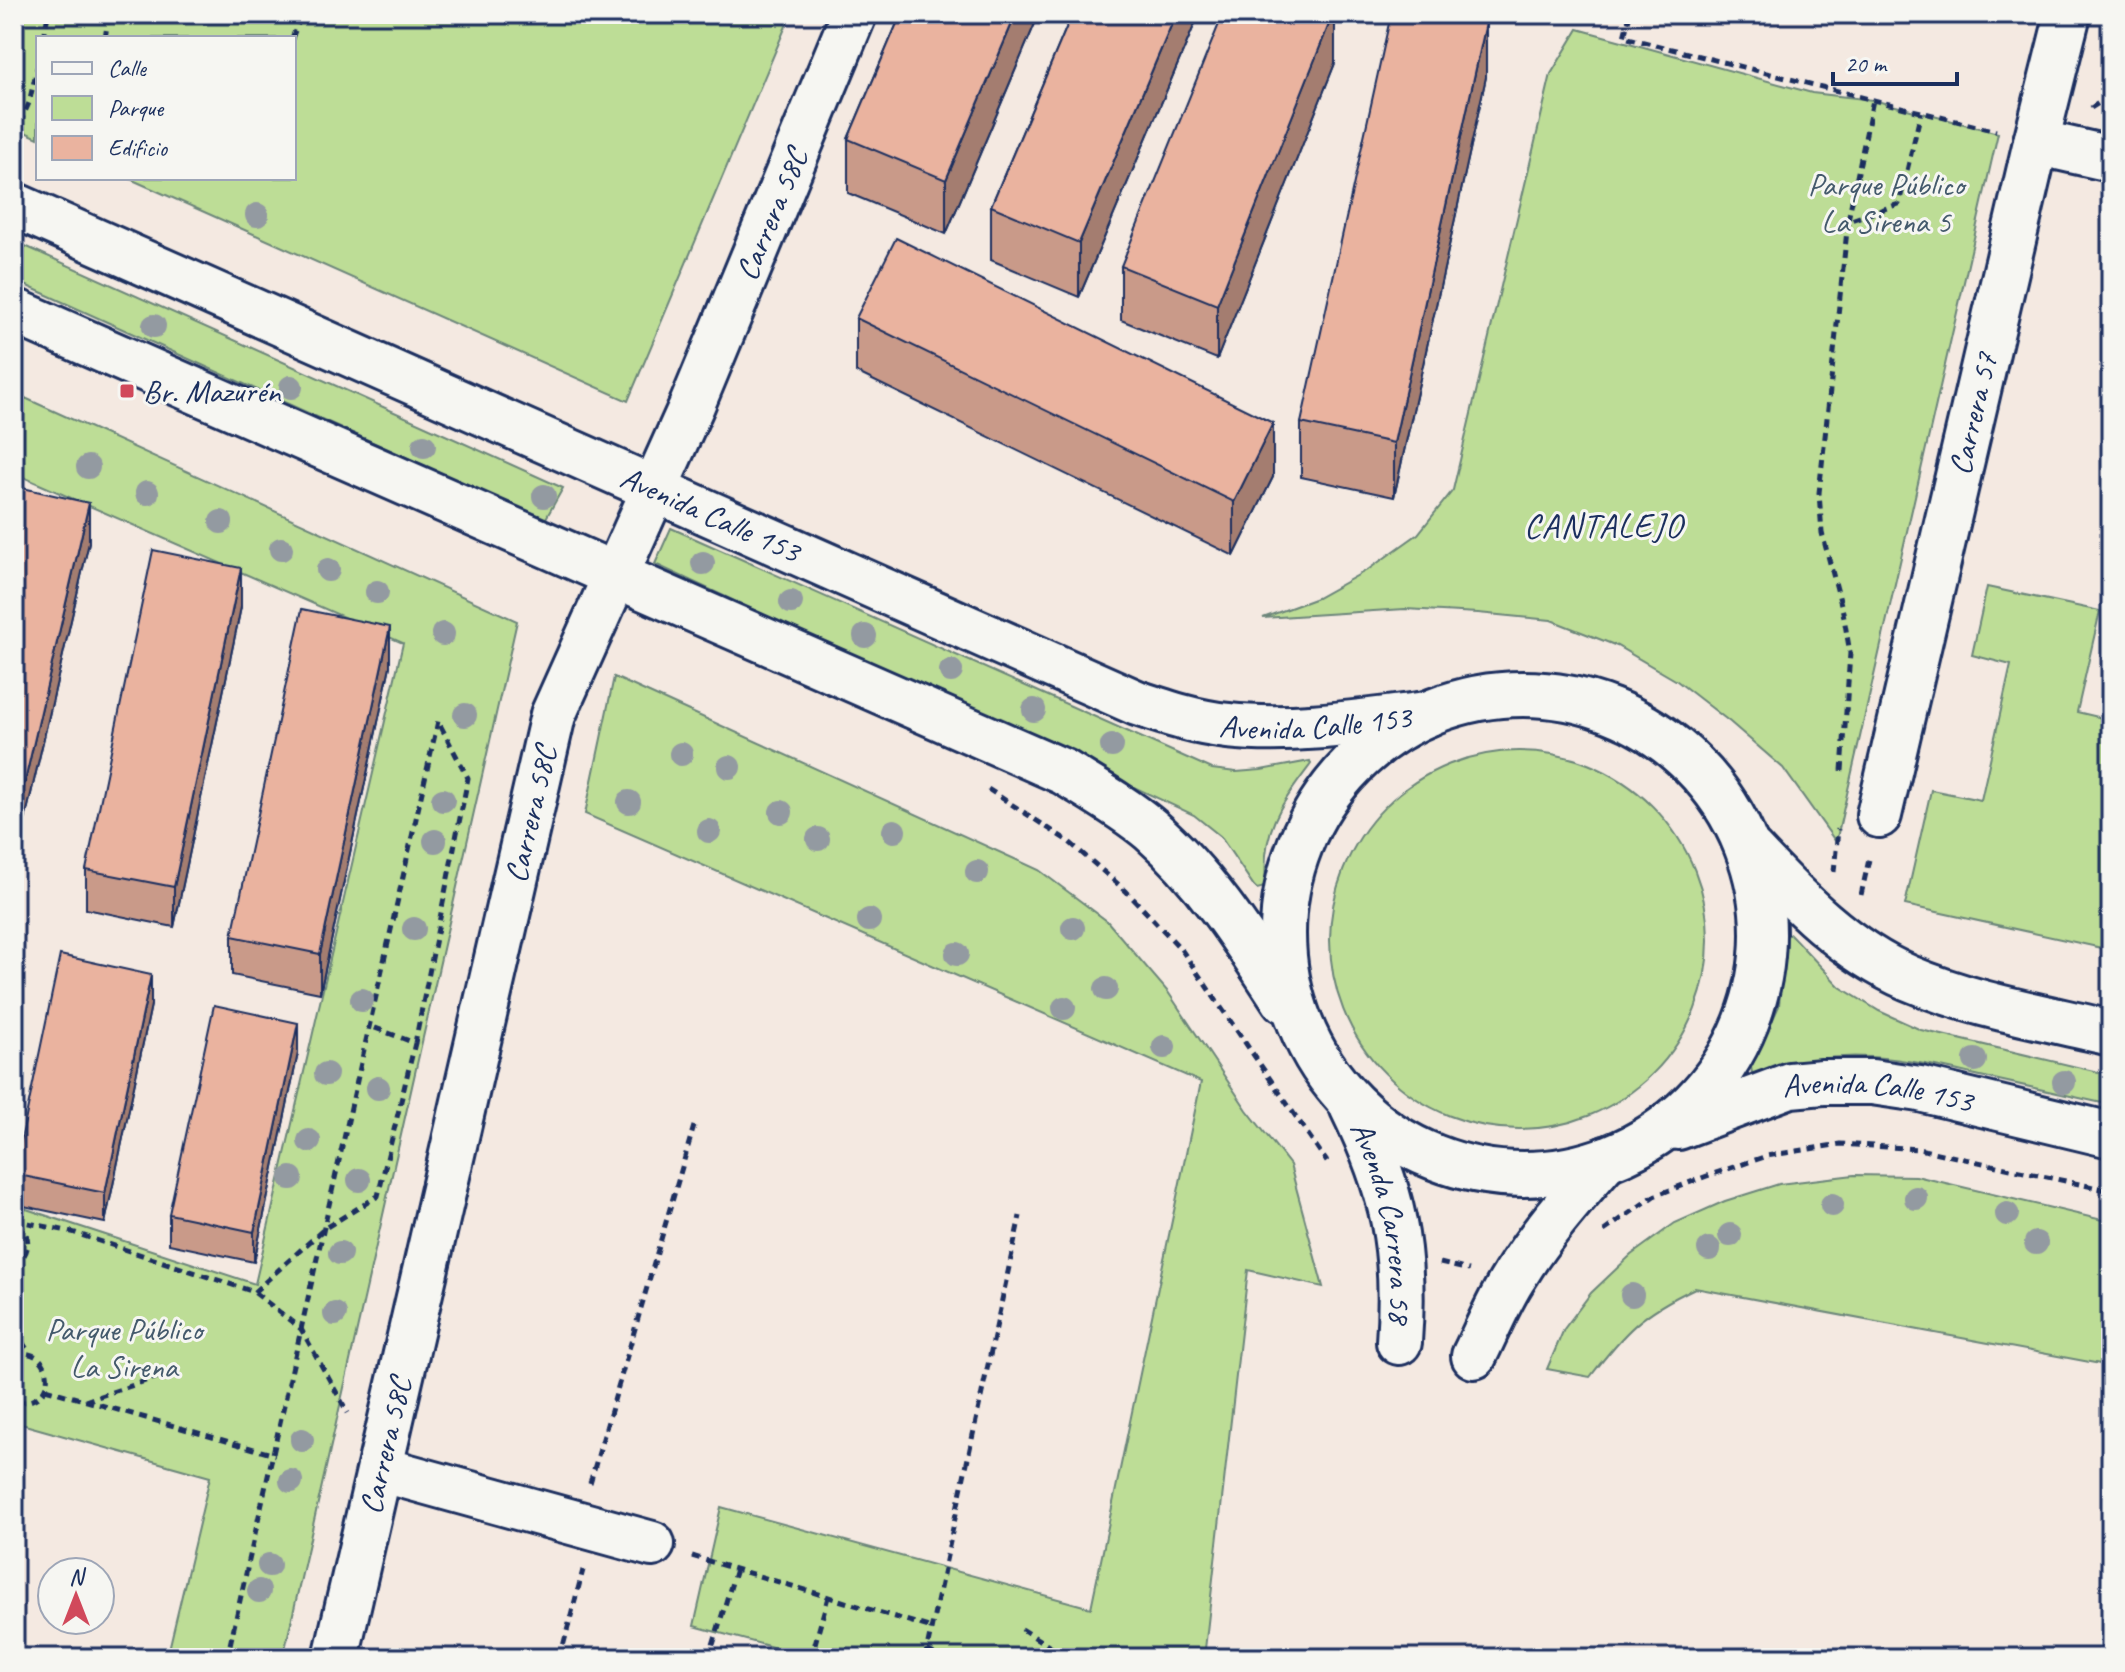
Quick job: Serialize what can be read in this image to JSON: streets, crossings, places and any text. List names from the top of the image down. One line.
{"streets":{"main road":["Carrera 58C","Carrera 57","Avenida Calle 153","Avenda Carrera 58"]},"crossings":[["Carrera 58C","Avenida Calle 153"]],"districts":["CANTALEJO"],"parks":["Parque Público La Sirena 5","Parque Público La Sirena"],"places":{"transit":["Br. Mazurén"]},"legend":["Calle","Parque","Edificio"],"scale_bar":"20 m","north":"top"}
